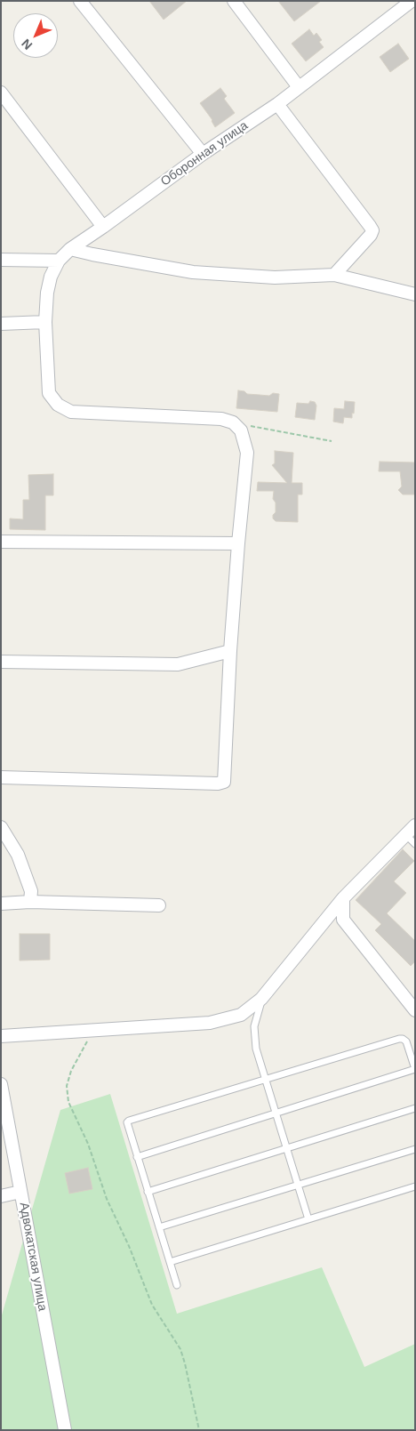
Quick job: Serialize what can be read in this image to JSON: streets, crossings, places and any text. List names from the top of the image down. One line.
{"streets":{"street":["Оборонная улица","Адвокатская улица"]},"north":"bottom left"}
